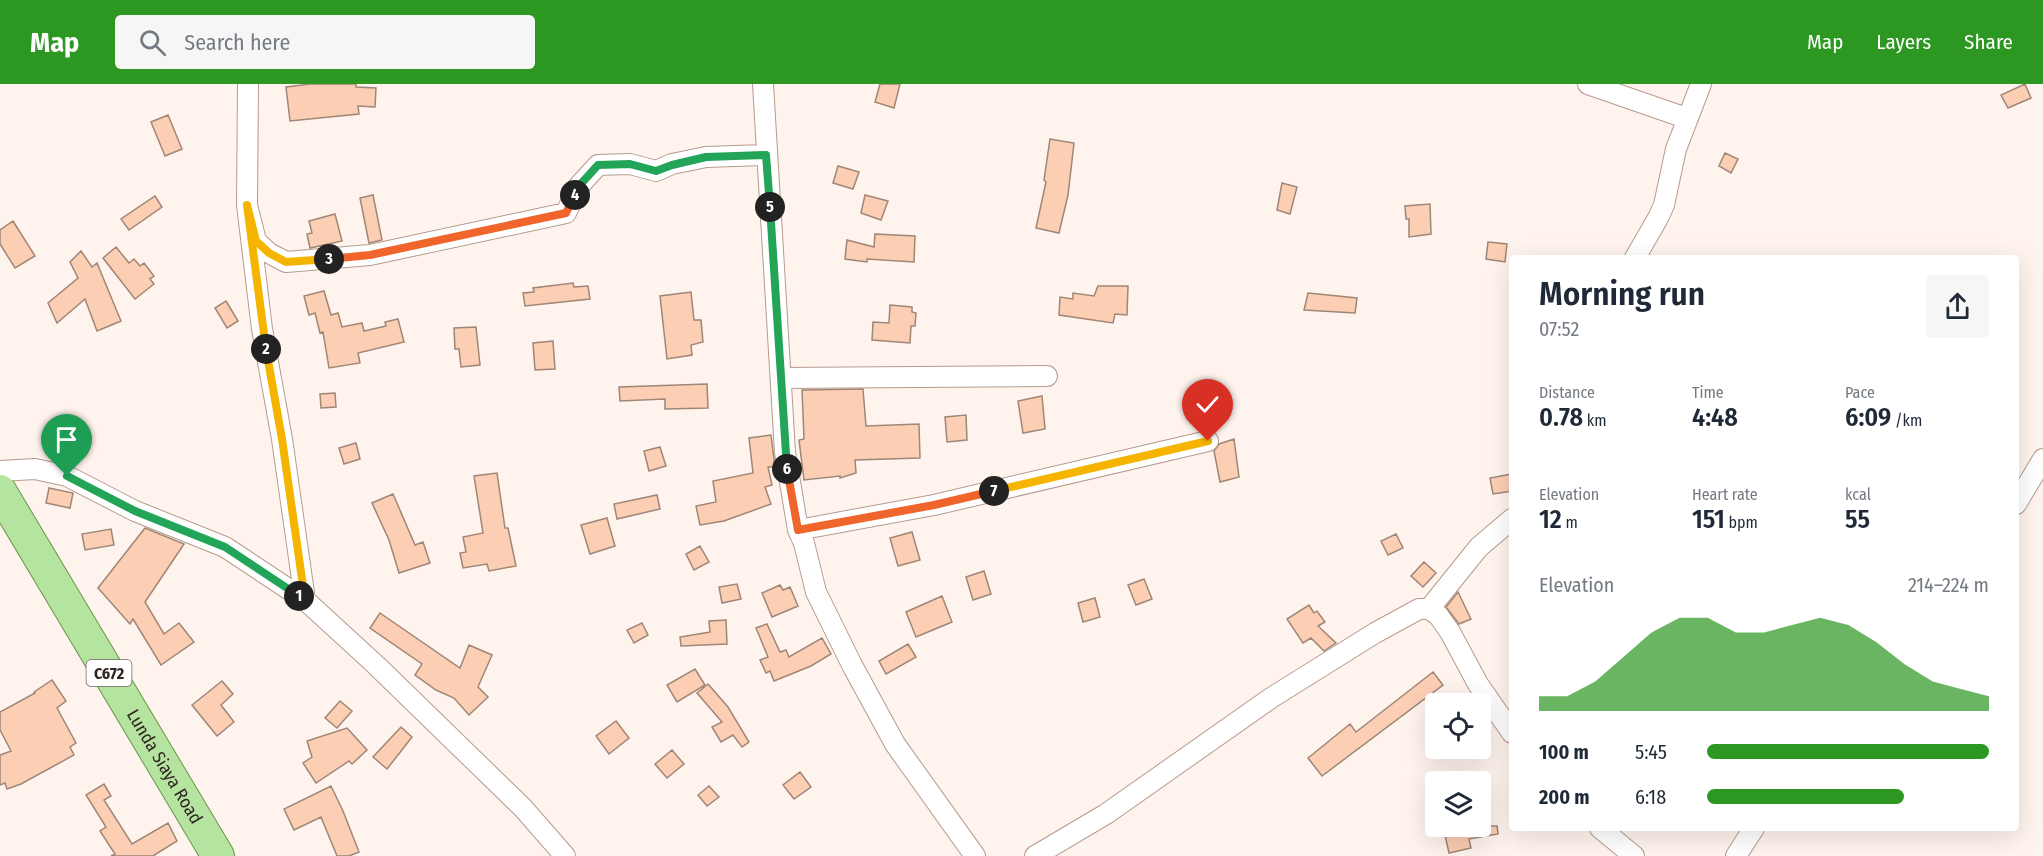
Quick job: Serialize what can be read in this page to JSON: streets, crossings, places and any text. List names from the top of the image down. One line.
{"streets":{"main road":["C672","Lunda Siaya Road"]},"page":{"header":"Map","search":"Search here","nav":["Map","Layers","Share"],"pins":["4","5","3","2","6","7","1"],"heading":["Morning run","07:52"],"stats":[["Distance","0.78 km"],["Time","4:48"],["Pace","6:09 /km"],["Elevation","12 m"],["Heart rate","151 bpm"],["kcal","55"]],"chart":["Elevation","214–224 m"],"list":[{"name":"100 m","note":"5:45"},{"name":"200 m","note":"6:18"}]}}
